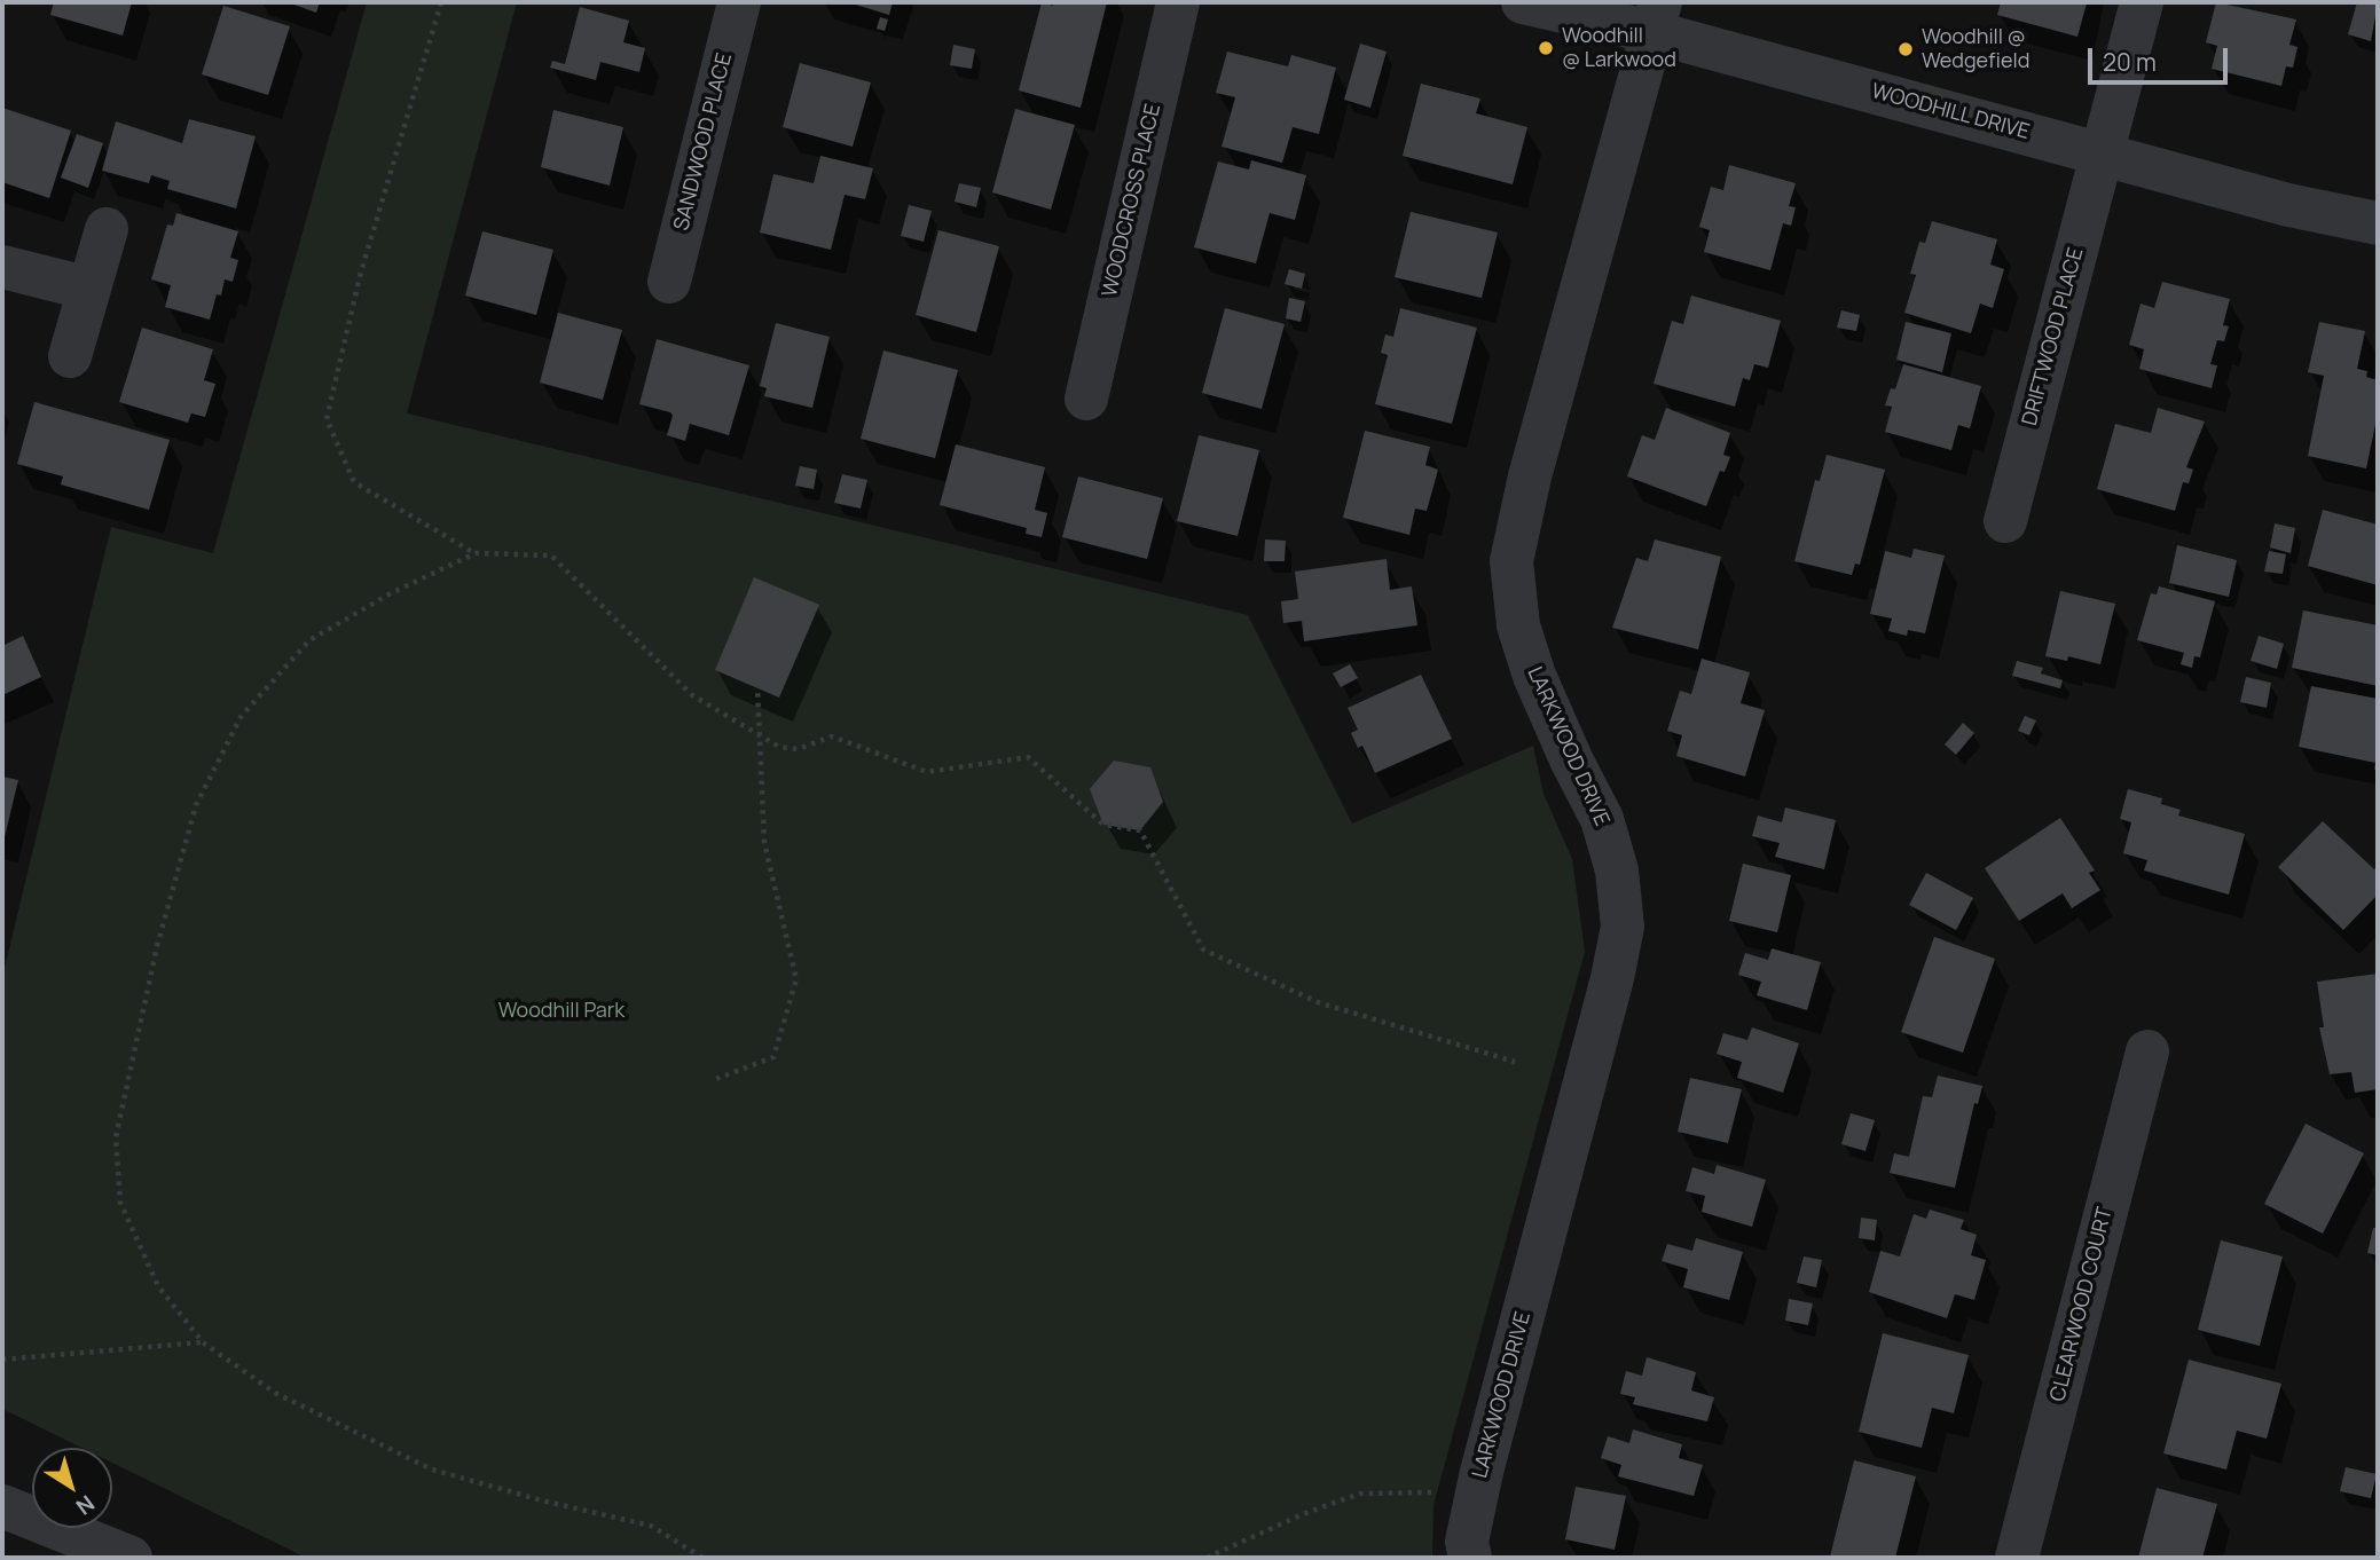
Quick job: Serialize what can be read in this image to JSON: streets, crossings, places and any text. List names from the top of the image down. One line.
{"streets":{"street":["WOODHILL DRIVE","SANDWOOD PLACE","WOODCROSS PLACE","DRIFTWOOD PLACE","LARKWOOD DRIVE","CLEARWOOD COURT"]},"crossings":[["WOODHILL DRIVE","DRIFTWOOD PLACE"],["WOODHILL DRIVE","LARKWOOD DRIVE"]],"parks":["Woodhill Park"],"places":["Woodhill @ Larkwood","Woodhill @ Wedgefield"],"scale_bar":"20 m","north":"bottom right"}
